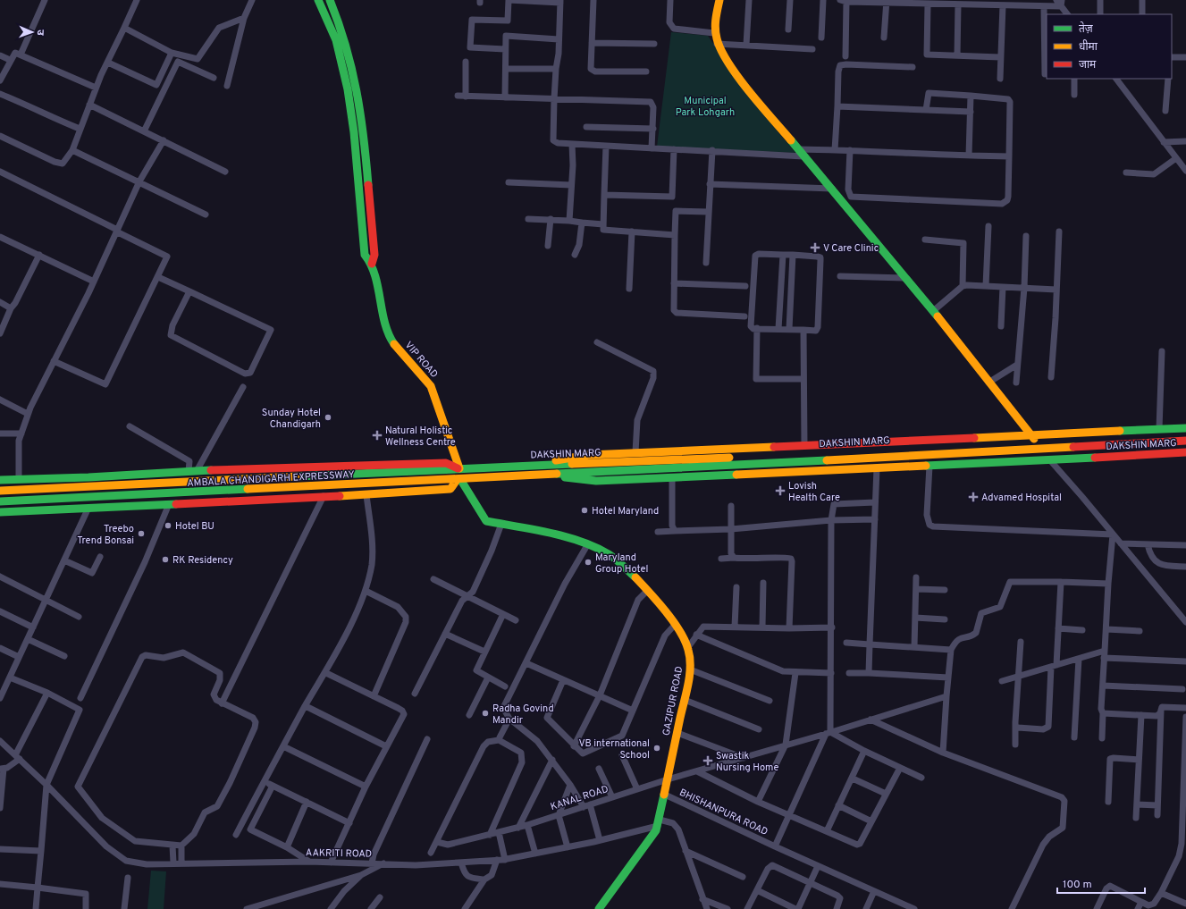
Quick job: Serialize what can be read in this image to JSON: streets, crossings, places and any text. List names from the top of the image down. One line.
{"streets":{"main road":["VIP ROAD","DAKSHIN MARG","AMBALA CHANDIGARH EXPRESSWAY","GAZIPUR ROAD"],"street":["KANAL ROAD","BHISHANPURA ROAD","AAKRITI ROAD"]},"crossings":[["VIP ROAD","AMBALA CHANDIGARH EXPRESSWAY"],["DAKSHIN MARG","AMBALA CHANDIGARH EXPRESSWAY"],["AMBALA CHANDIGARH EXPRESSWAY","GAZIPUR ROAD"],["GAZIPUR ROAD","KANAL ROAD"],["GAZIPUR ROAD","BHISHANPURA ROAD"],["GAZIPUR ROAD","AAKRITI ROAD"]],"parks":["Municipal Park Lohgarh"],"places":{"health":["V Care Clinic","Natural Holistic Wellness Centre","Lovish Health Care","Advamed Hospital","Swastik Nursing Home"],"other":["Sunday Hotel Chandigarh","Hotel Maryland","Hotel BU","Treebo Trend Bonsai","RK Residency","Maryland Group Hotel","Radha Govind Mandir","VB international School"]},"legend":["तेज़","धीमा","जाम"],"scale_bar":"100 m","north":"right"}
